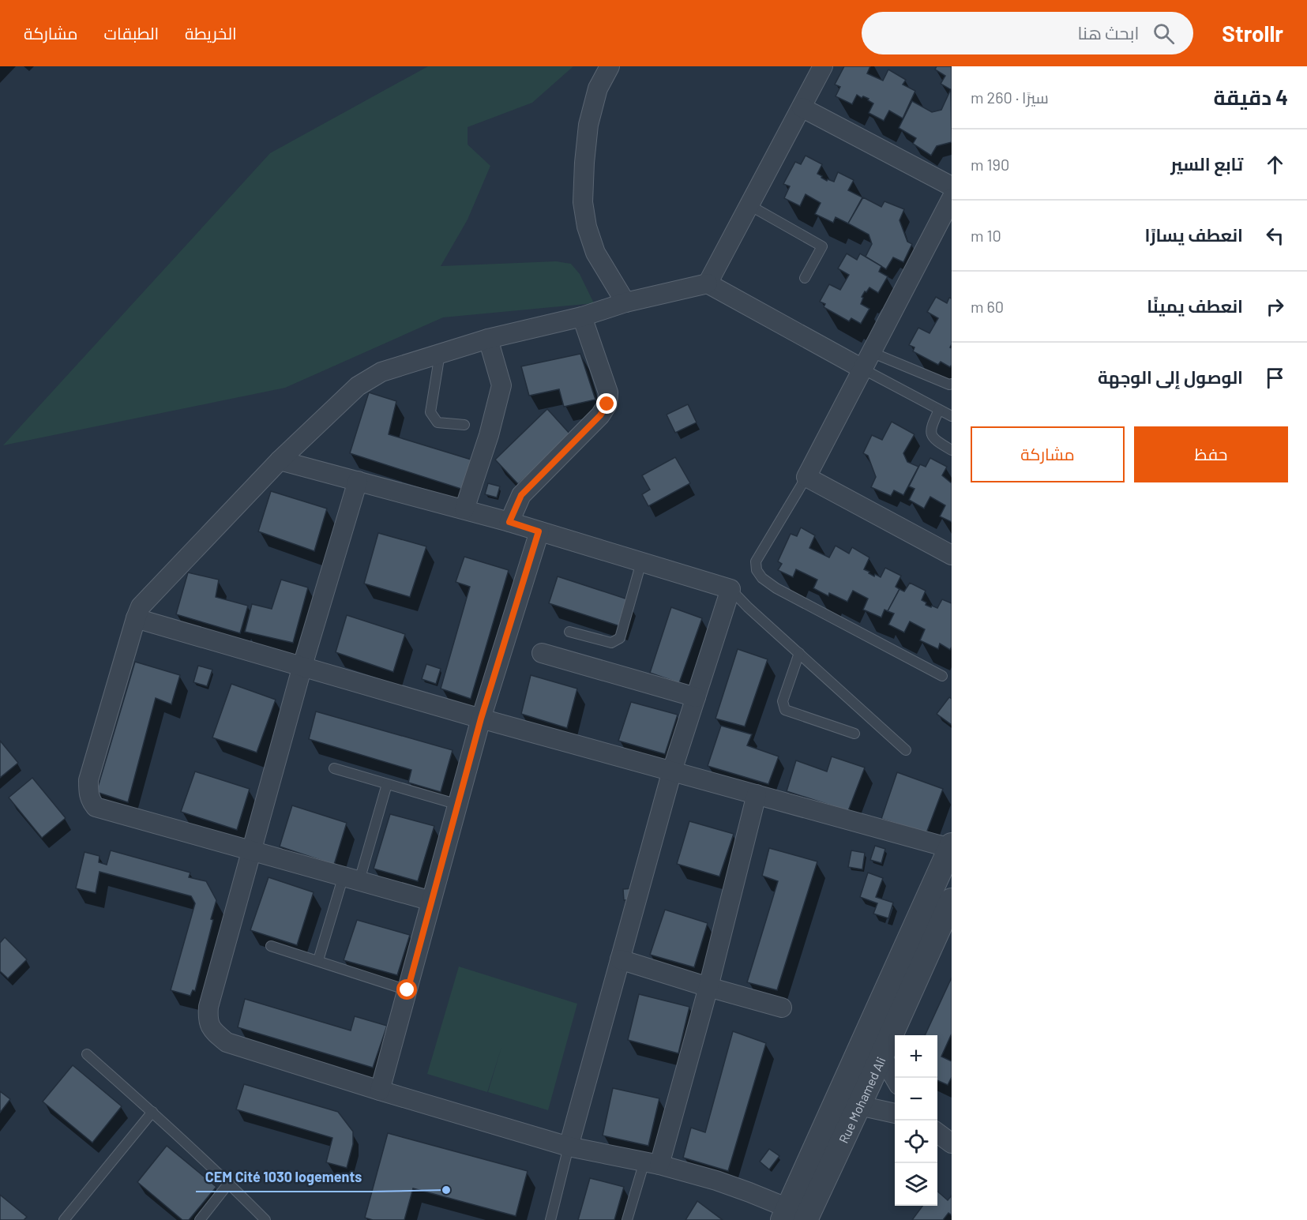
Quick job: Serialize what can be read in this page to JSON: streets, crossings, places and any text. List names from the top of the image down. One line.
{"streets":{"street":["Rue Mohamed Ali"]},"places":["CEM Cité 1030 logements"],"page":{"header":"Strollr","search":"ابحث هنا","nav":["الخريطة","الطبقات","مشاركة"],"heading":["4 دقيقة","سيرًا · 260 m"],"list":[["تابع السير","190 m"],["انعطف يسارًا","10 m"],["انعطف يمينًا","60 m"],"الوصول إلى الوجهة"],"buttons":["حفظ","مشاركة"],"map_buttons":["+","−"]}}
